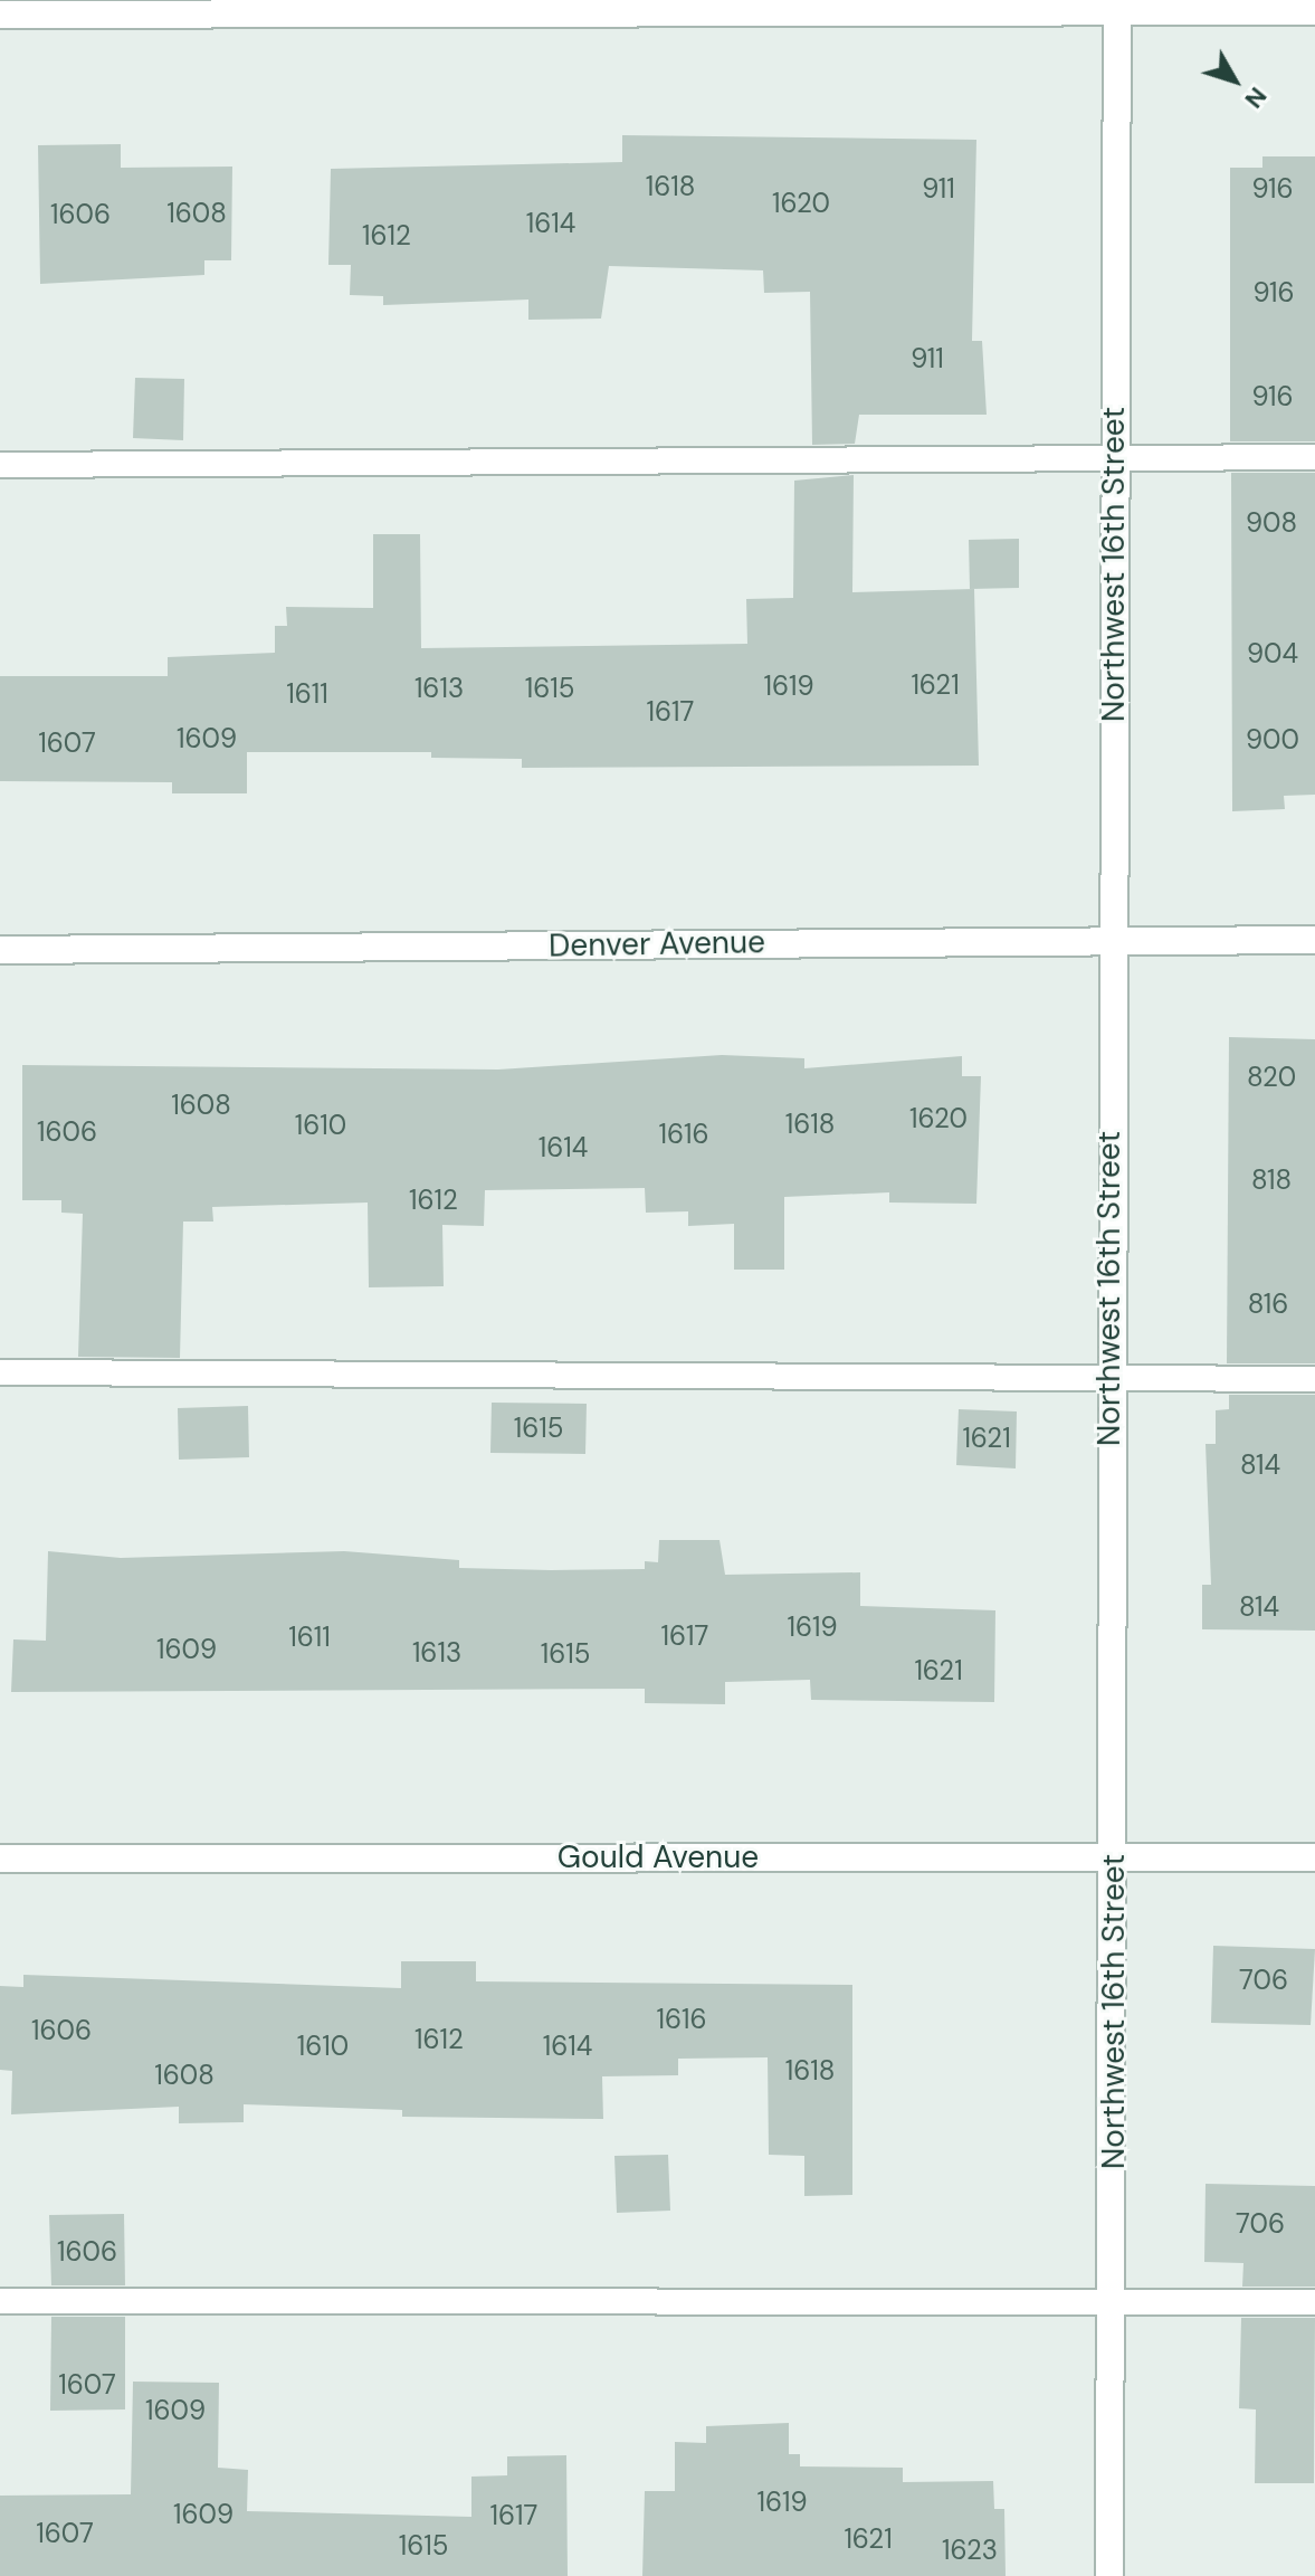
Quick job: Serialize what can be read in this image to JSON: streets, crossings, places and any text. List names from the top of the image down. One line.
{"streets":{"street":["Northwest 16th Street","Denver Avenue","Gould Avenue"]},"crossings":[["Northwest 16th Street","Denver Avenue"],["Northwest 16th Street","Gould Avenue"]],"house_numbers":["1618","911","916","1620","1608","1606","1614","1612","916","911","916","908","904","1621","1619","1613","1615","1611","1617","1609","900","1607","820","1608","1620","1618","1610","1606","1616","1614","818","1612","816","1615","1621","814","814","1619","1617","1611","1609","1613","1615","1621","706","1616","1606","1612","1610","1614","1618","1608","706","1606","1607","1609","1619","1609","1617","1607","1621","1615","1623"],"north":"bottom right"}
